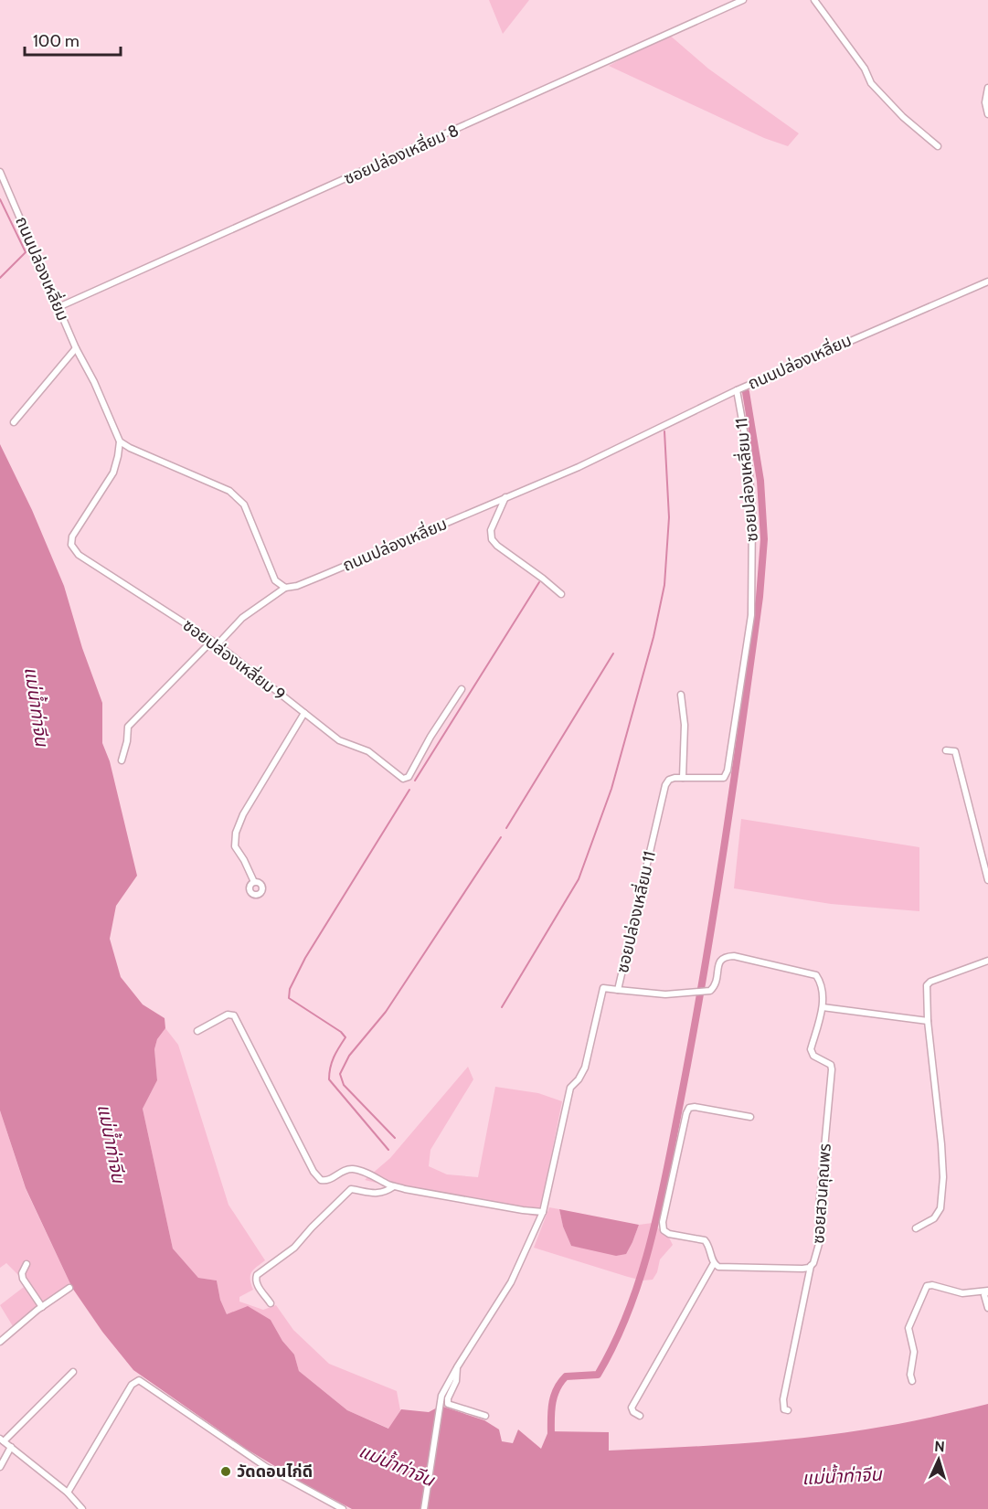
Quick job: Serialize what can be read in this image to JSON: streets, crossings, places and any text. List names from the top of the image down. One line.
{"streets":{"street":["ซอยปล่องเหลี่ยม 8","ถนนปล่องเหลี่ยม","ซอยปล่องเหลี่ยม 11","ซอยปล่องเหลี่ยม 9","ซอยสวนคุณพร"]},"crossings":[["ซอยปล่องเหลี่ยม 8","ถนนปล่องเหลี่ยม"],["ถนนปล่องเหลี่ยม","ซอยปล่องเหลี่ยม 11"],["ถนนปล่องเหลี่ยม","ซอยปล่องเหลี่ยม 9"],["ซอยปล่องเหลี่ยม 11","ซอยสวนคุณพร"]],"water":["แม่น้ำท่าจีน"],"places":["วัดดอนไก่ดี"],"scale_bar":"100 m","north":"top"}
